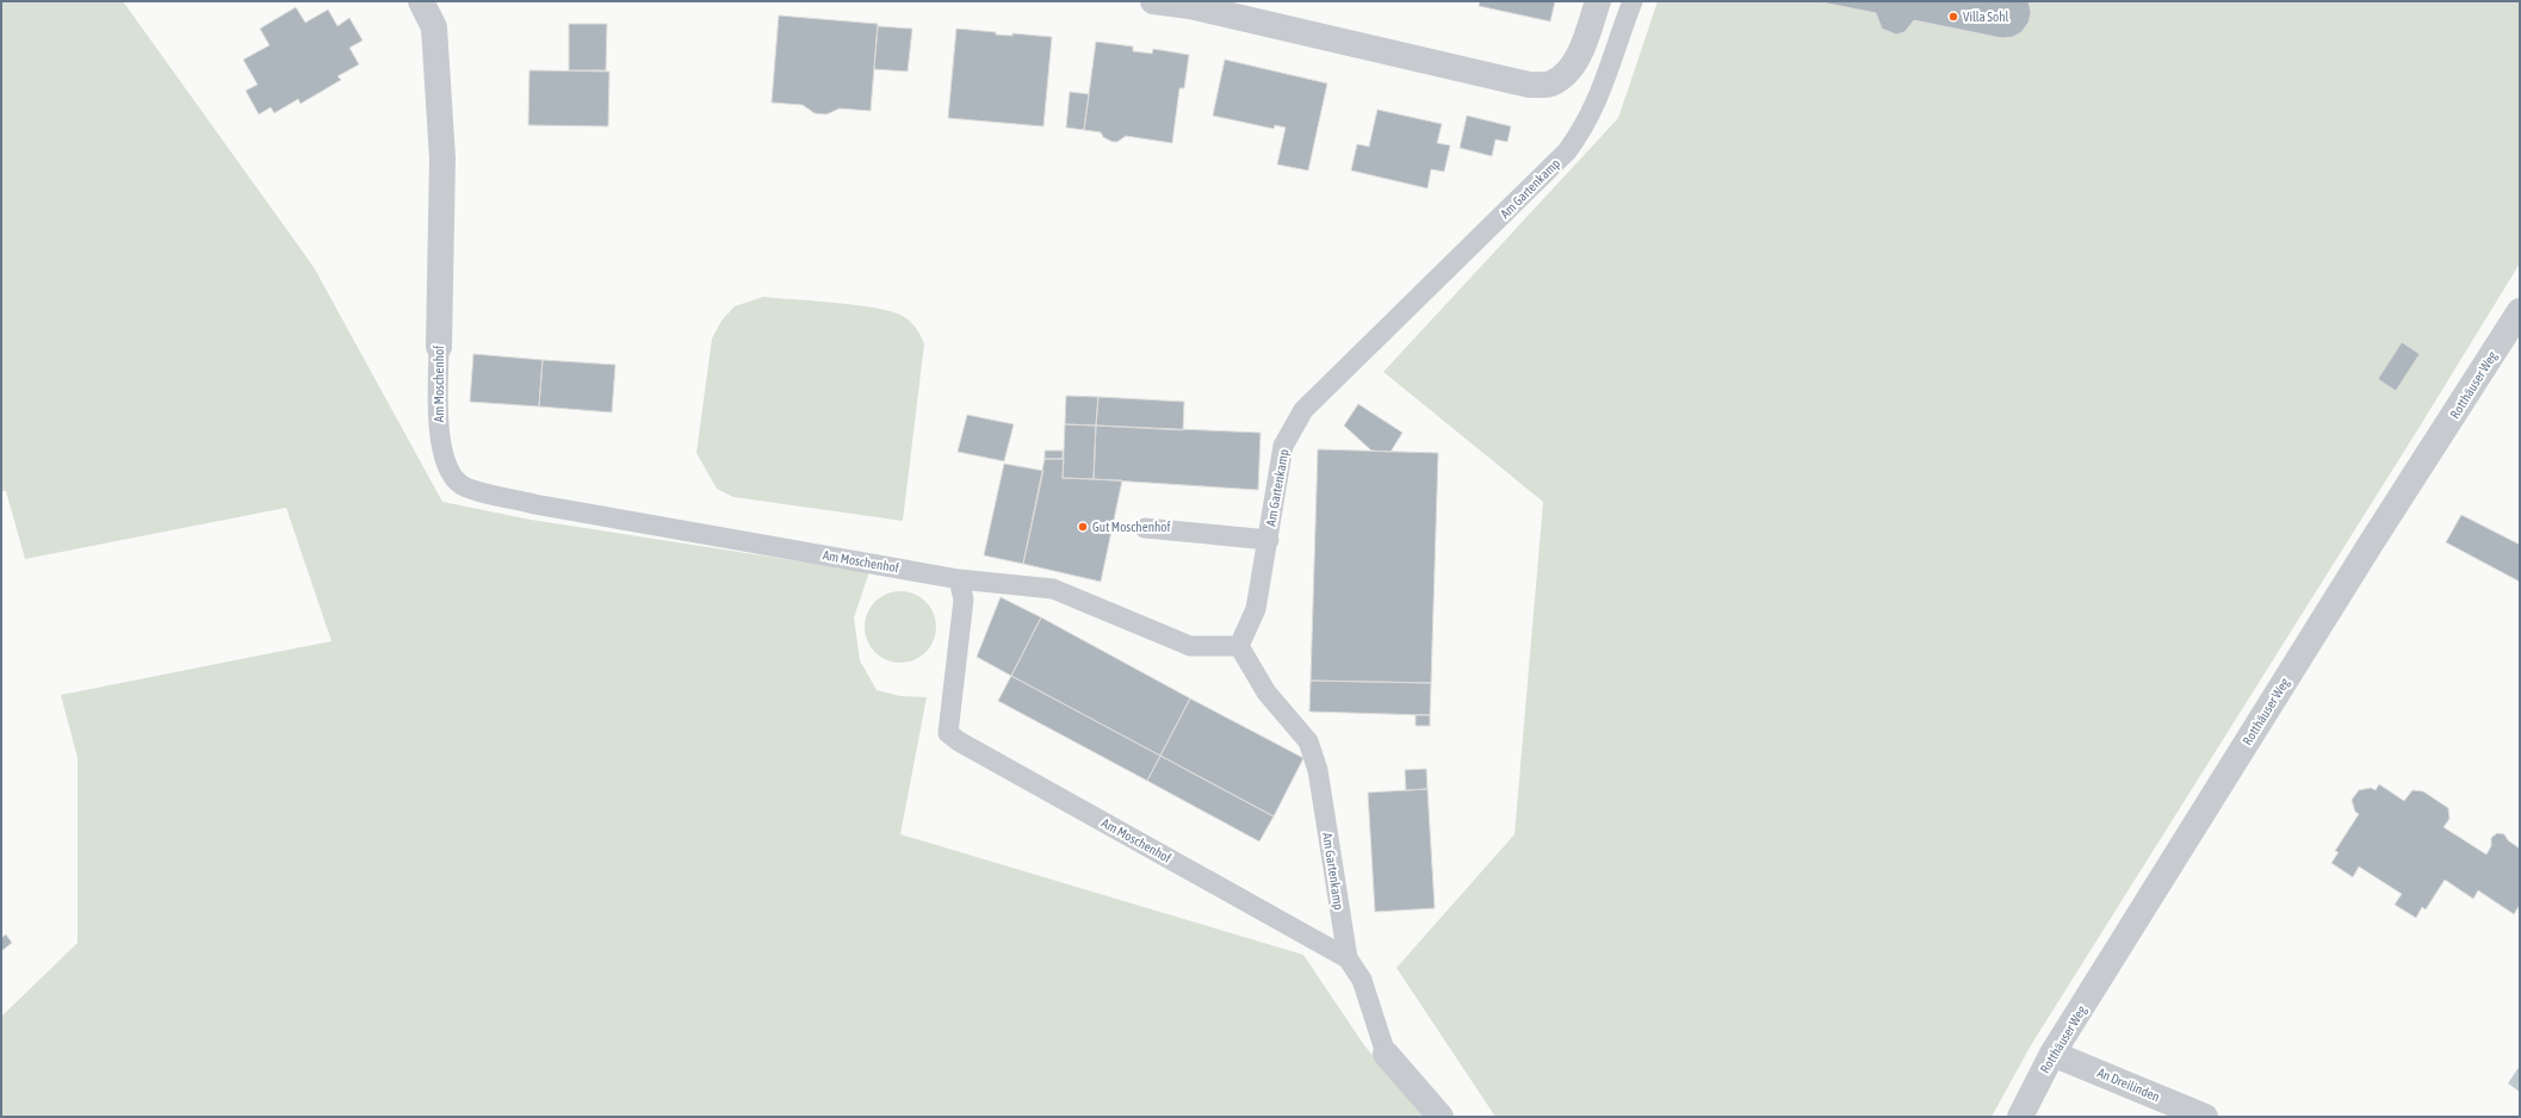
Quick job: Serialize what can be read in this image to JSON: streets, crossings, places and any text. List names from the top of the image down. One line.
{"streets":{"street":["Am Moschenhof","Rotthäuser Weg","An Dreilinden"],"lane":["Am Gartenkamp"]},"crossings":[["Am Gartenkamp","Am Moschenhof"],["Rotthäuser Weg","An Dreilinden"]],"places":["Villa Sohl","Gut Moschenhof"]}
